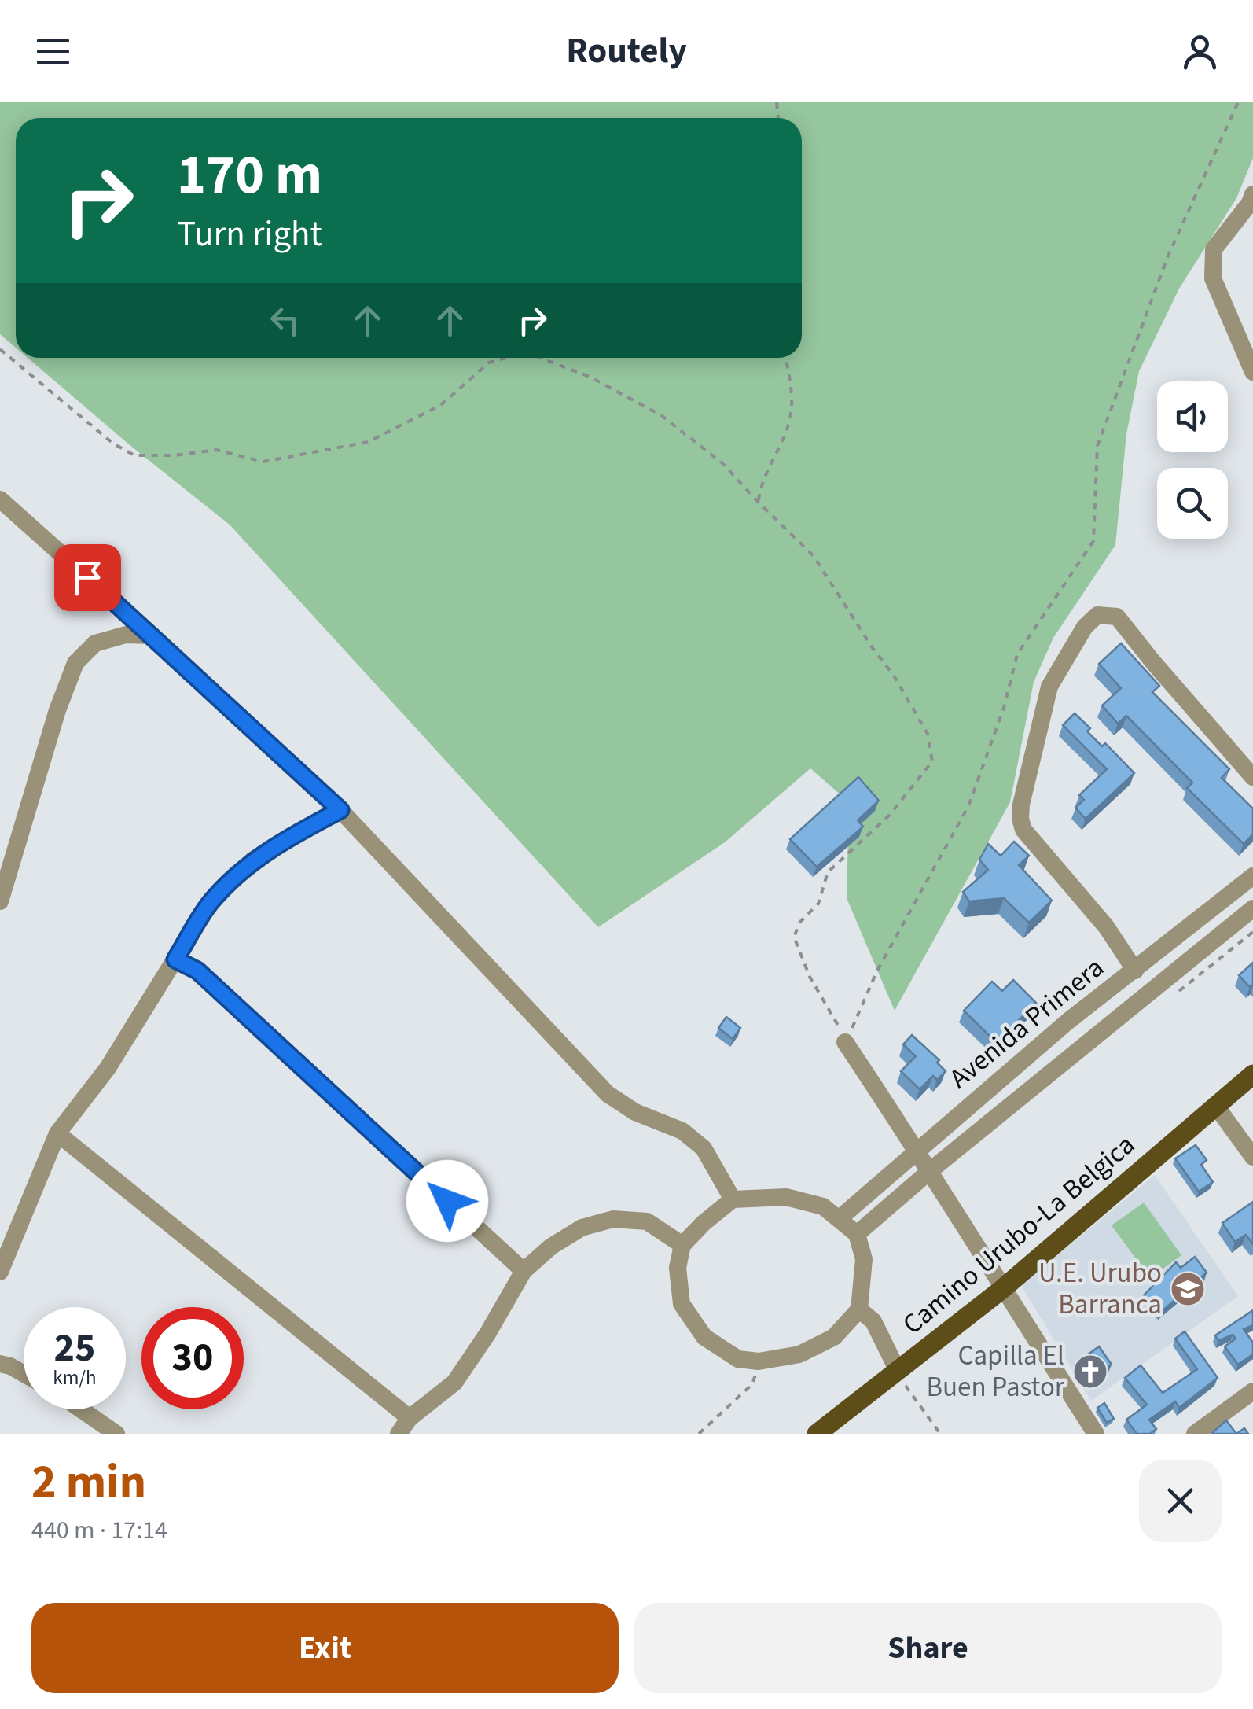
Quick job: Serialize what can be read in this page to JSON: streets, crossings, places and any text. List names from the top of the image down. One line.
{"streets":{"main road":["Camino Urubo-La Belgica"],"street":["Avenida Primera"]},"places":{"school or university":["U.E. Urubo Barranca"],"church":["Capilla El Buen Pastor"]},"page":{"header":"Routely","turn":["170 m","Turn right"],"speed":"25 km/h","limit":"30","heading":["2 min","440 m · 17:14"],"buttons":["Exit","Share"]}}
